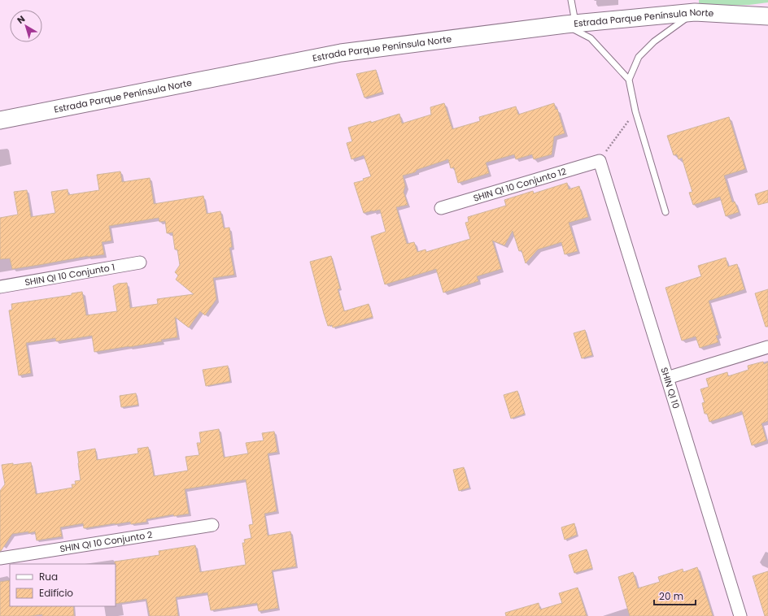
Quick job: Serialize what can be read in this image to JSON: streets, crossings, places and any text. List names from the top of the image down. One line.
{"streets":{"main road":["Estrada Parque Península Norte"],"street":["SHIN QI 10 Conjunto 12","SHIN QI 10 Conjunto 1","SHIN QI 10","SHIN QI 10 Conjunto 2"]},"crossings":[["SHIN QI 10 Conjunto 12","SHIN QI 10"]],"legend":["Rua","Edifício"],"scale_bar":"20 m","north":"top left"}
